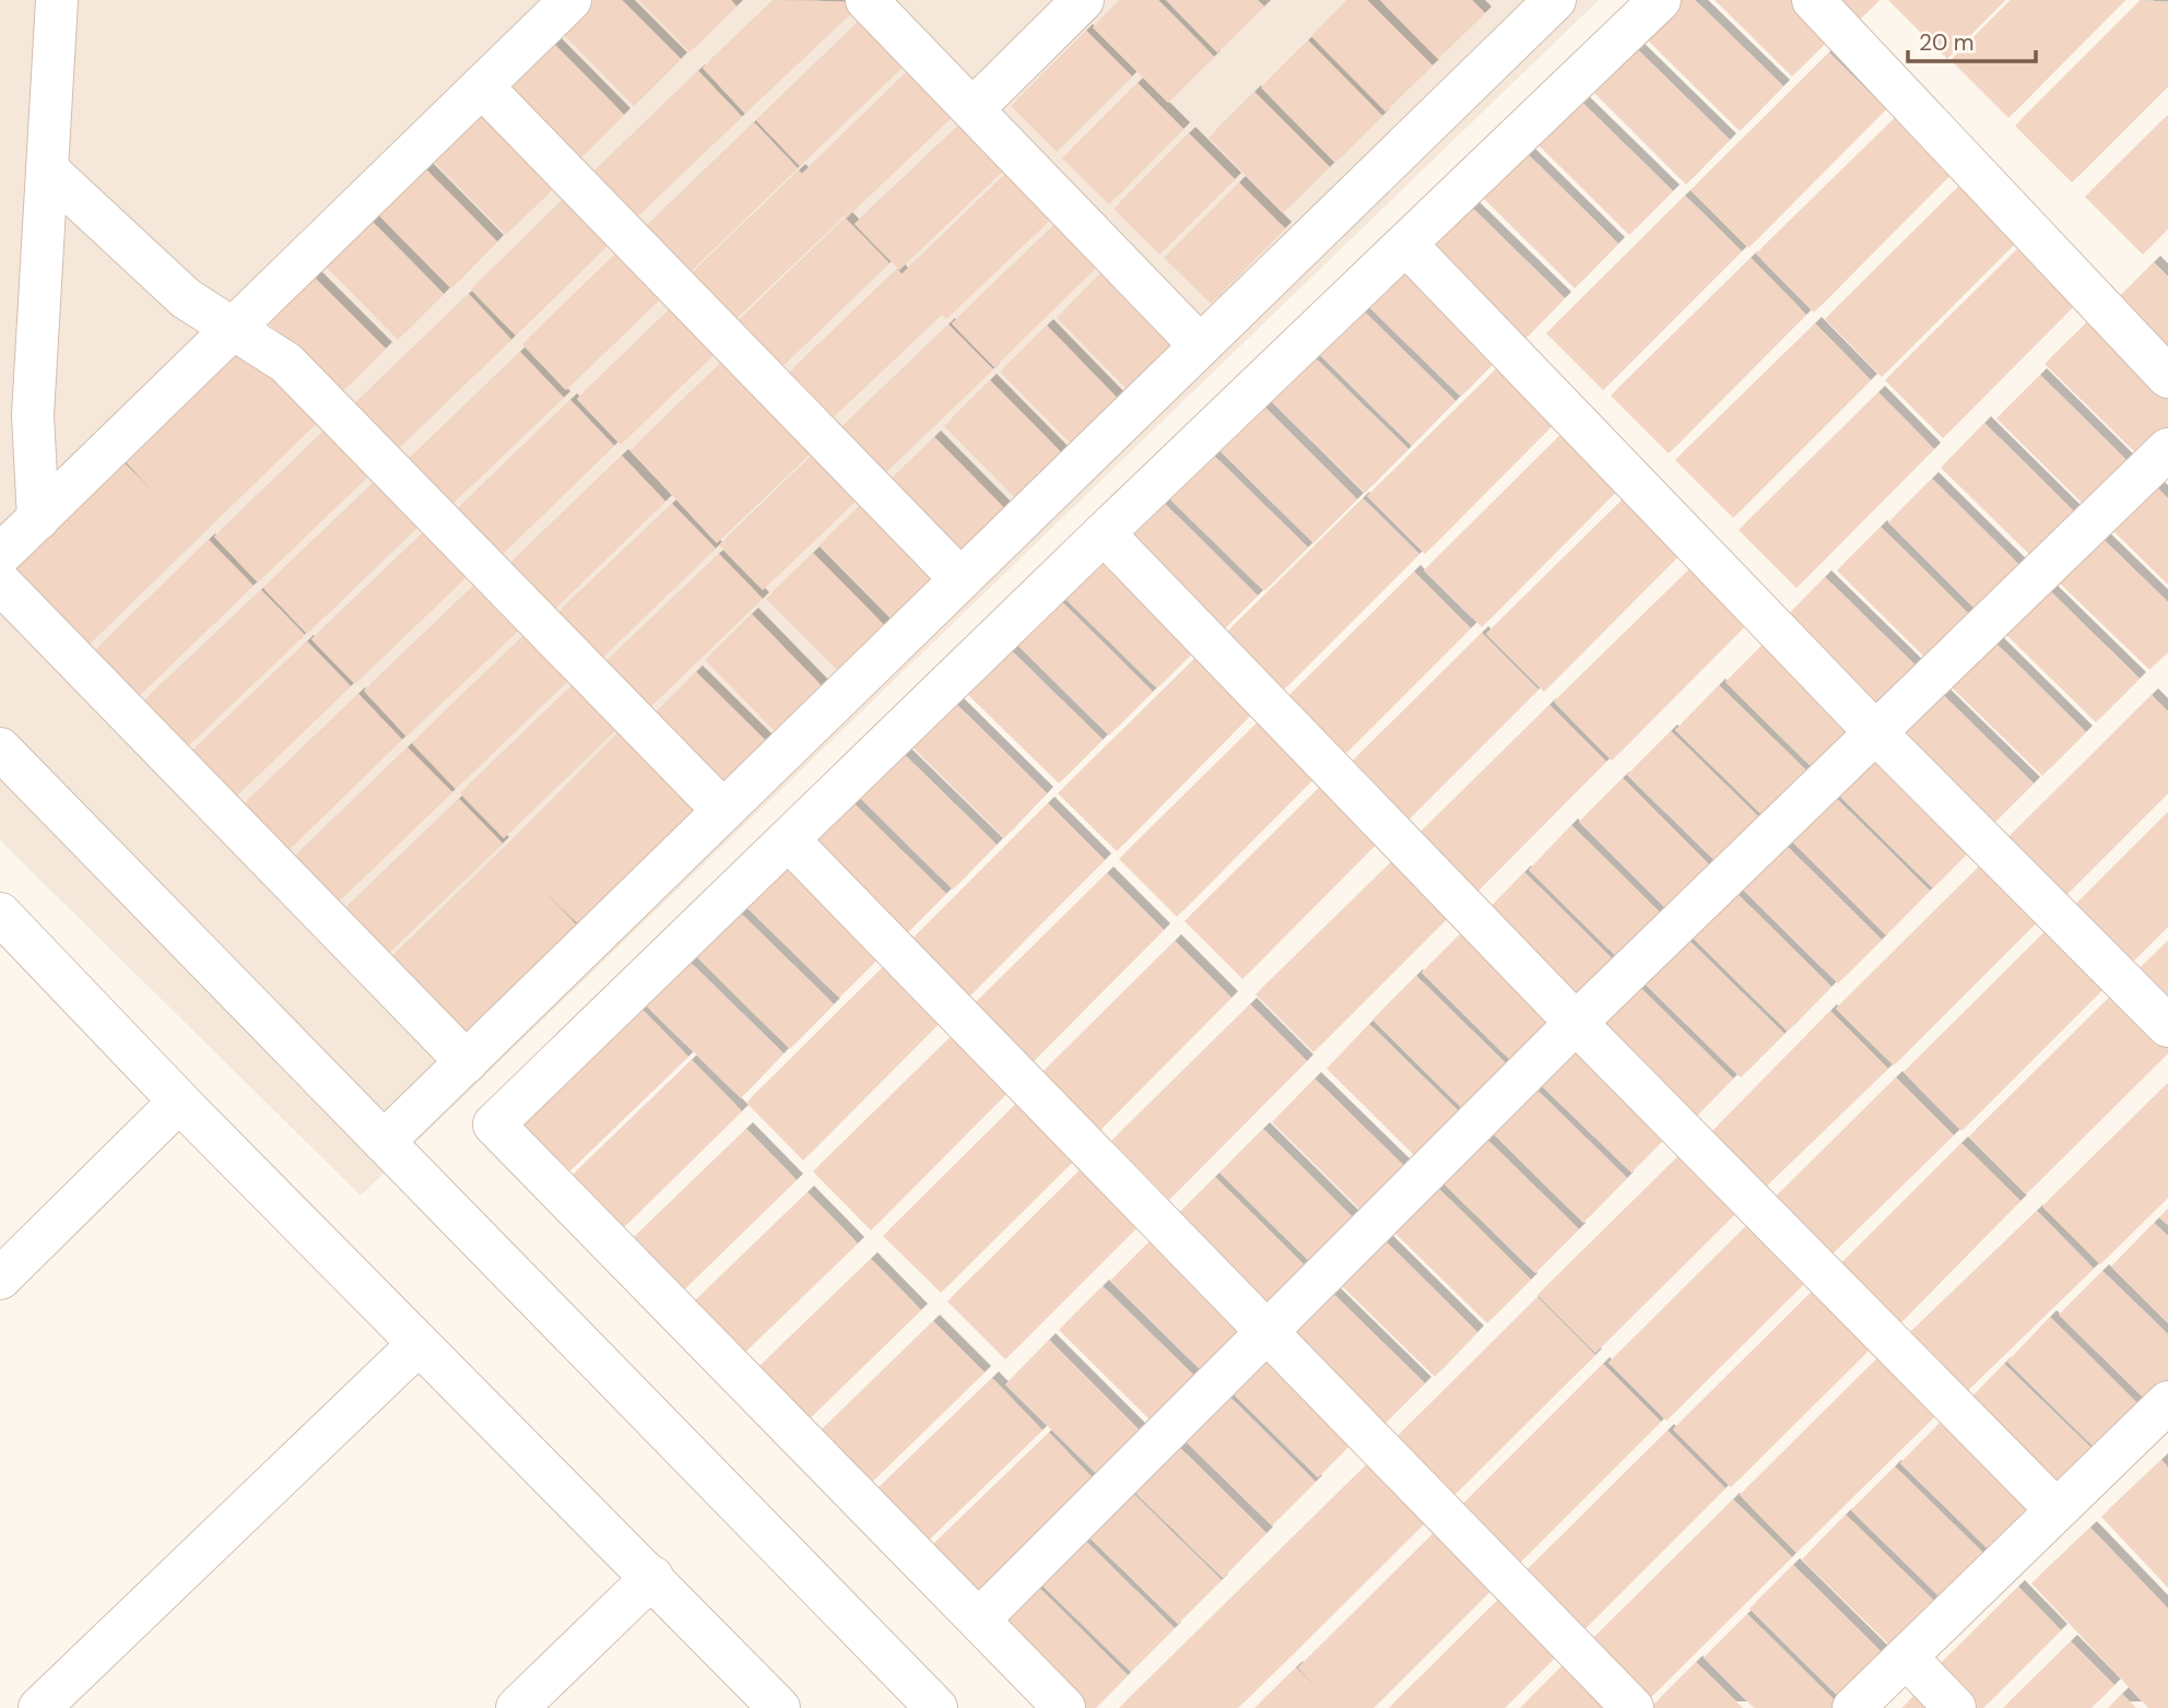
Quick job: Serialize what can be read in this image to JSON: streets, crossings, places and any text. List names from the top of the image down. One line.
{"scale_bar":"20 m"}
